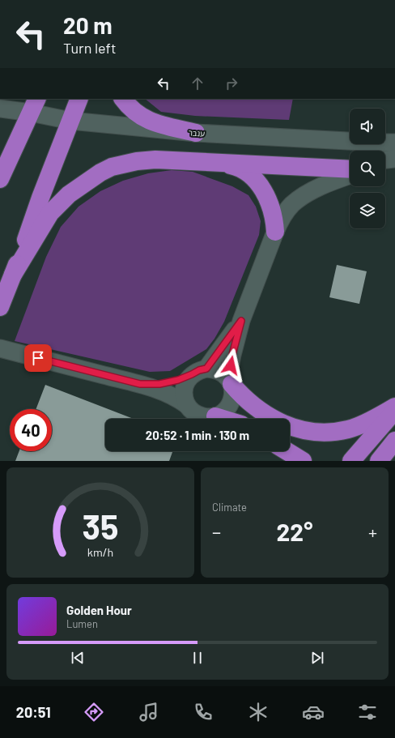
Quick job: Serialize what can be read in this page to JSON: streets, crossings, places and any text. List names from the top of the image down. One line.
{"streets":{"street":["ענבר"]},"page":{"turn":["20 m","Turn left"],"limit":"40","trip":"20:52 · 1 min · 130 m","tile":"Climate","heat":["−","22°","+"],"song":["Golden Hour","Lumen"],"tabs":"20:51","gauge":["35","km/h"]}}
